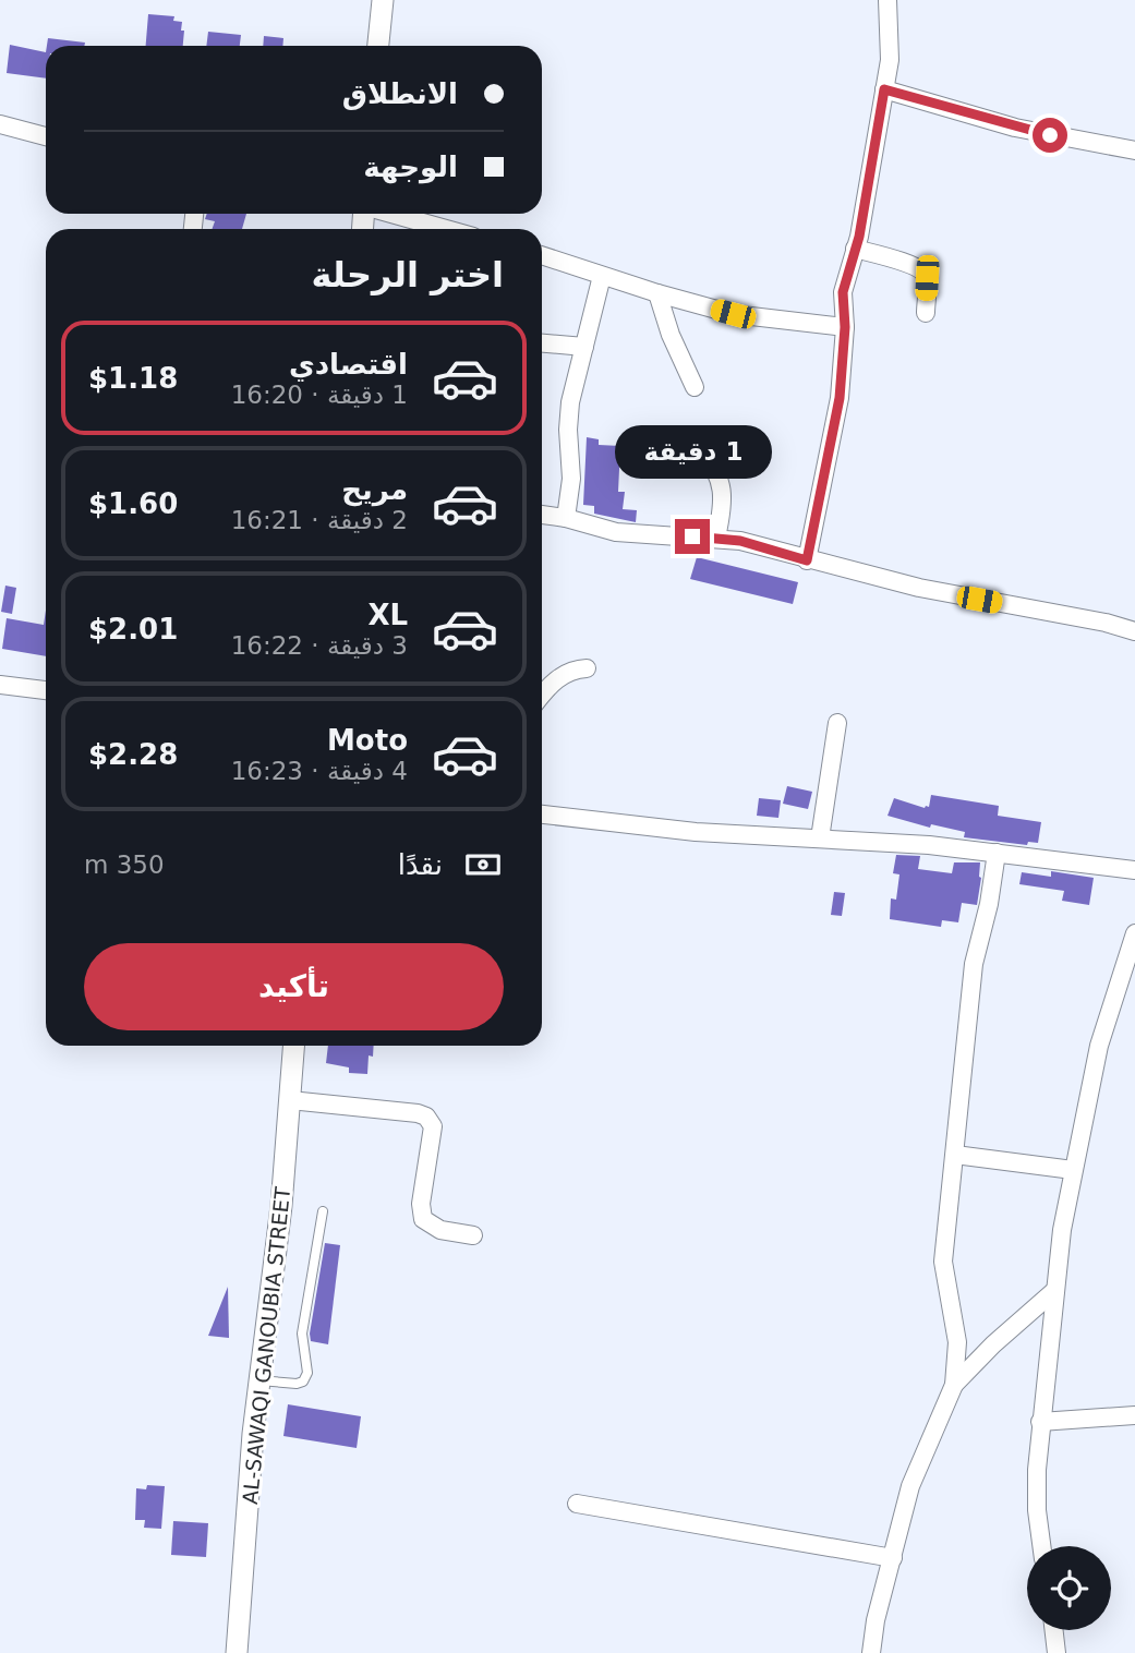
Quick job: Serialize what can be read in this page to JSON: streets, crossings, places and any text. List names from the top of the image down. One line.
{"streets":{"street":["AL-SAWAQI GANOUBIA STREET"]},"page":{"banner":["الانطلاق","الوجهة"],"heading":"اختر الرحلة","list":[{"name":"اقتصادي","note":"1 دقيقة · 16:20","value":"$1.18"},{"name":"مريح","note":"2 دقيقة · 16:21","value":"$1.60"},{"name":"XL","note":"3 دقيقة · 16:22","value":"$2.01"},{"name":"Moto","note":"4 دقيقة · 16:23","value":"$2.28"}],"bubble":"1 دقيقة","pay":["نقدًا","350 m"],"buttons":"تأكيد"}}
